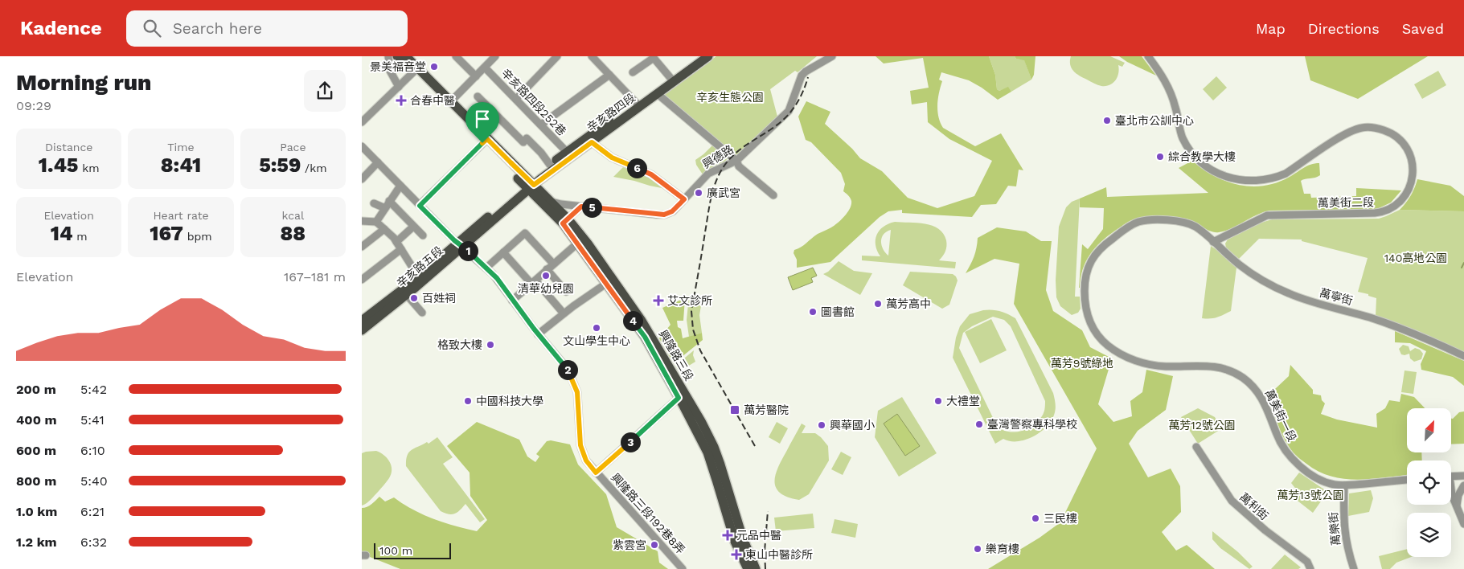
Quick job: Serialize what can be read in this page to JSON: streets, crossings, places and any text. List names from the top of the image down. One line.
{"streets":{"main road":["辛亥路四段","辛亥路五段","興隆路三段"],"street":["辛亥路四段252巷","興德路","萬美街二段","萬寧街","萬美街一段","萬利街","興隆路三段192巷8弄","萬樂街"]},"crossings":[["辛亥路四段252巷","辛亥路四段"],["辛亥路四段","辛亥路五段"],["辛亥路四段","興隆路三段"],["興德路","興隆路三段"],["萬美街二段","萬寧街"],["萬美街二段","萬美街一段"],["辛亥路五段","興隆路三段"],["辛亥路五段","興隆路三段192巷8弄"],["萬寧街","萬美街一段"],["萬美街一段","萬樂街"]],"parks":["辛亥生態公園","140高地公園","萬芳9號綠地","萬芳12號公園","萬芳13號公園"],"places":{"other":["景美福音堂","臺北市公訓中心","綜合教學大樓","廣武宮","清華幼兒園","百姓祠","萬芳高中","圖書館","文山學生中心","格致大樓","中國科技大學","大禮堂","臺灣警察專科學校","興華國小","三民樓","紫雲宮","樂育樓"],"health":["合春中醫","艾文診所","元品中醫","東山中醫診所"],"transit":["萬芳醫院"]},"scale_bar":"100 m","north":"top right","page":{"header":"Kadence","search":"Search here","nav":["Map","Directions","Saved"],"heading":["Morning run","09:29"],"stats":[["Distance","1.45 km"],["Time","8:41"],["Pace","5:59 /km"],["Elevation","14 m"],["Heart rate","167 bpm"],["kcal","88"]],"pins":["6","5","1","4","2","3"],"chart":["Elevation","167–181 m"],"list":[{"name":"200 m","note":"5:42"},{"name":"400 m","note":"5:41"},{"name":"600 m","note":"6:10"},{"name":"800 m","note":"5:40"},{"name":"1.0 km","note":"6:21"},{"name":"1.2 km","note":"6:32"}],"scale":"100 m"}}
